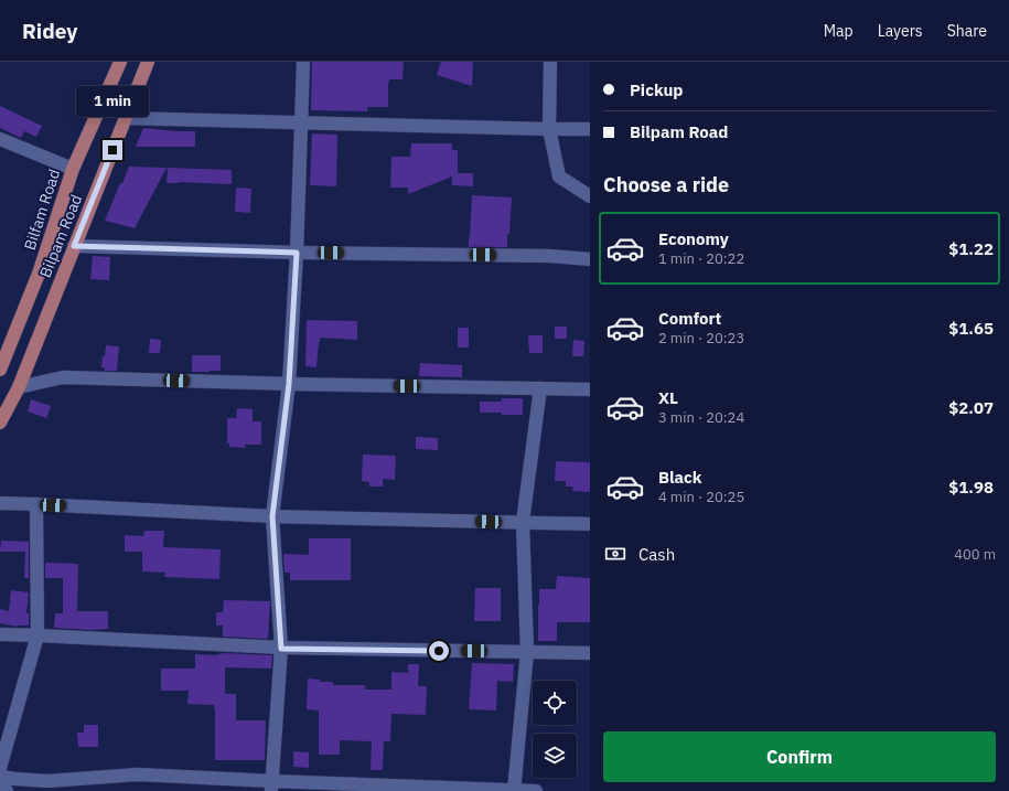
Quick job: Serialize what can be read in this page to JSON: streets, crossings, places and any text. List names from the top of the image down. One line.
{"streets":{"main road":["Bilfam Road","Bilpam Road"]},"page":{"header":"Ridey","nav":["Map","Layers","Share"],"banner":["Pickup","Bilpam Road"],"bubble":"1 min","heading":"Choose a ride","list":[{"name":"Economy","note":"1 min · 20:22","value":"$1.22"},{"name":"Comfort","note":"2 min · 20:23","value":"$1.65"},{"name":"XL","note":"3 min · 20:24","value":"$2.07"},{"name":"Black","note":"4 min · 20:25","value":"$1.98"}],"pay":["Cash","400 m"],"buttons":"Confirm"}}
